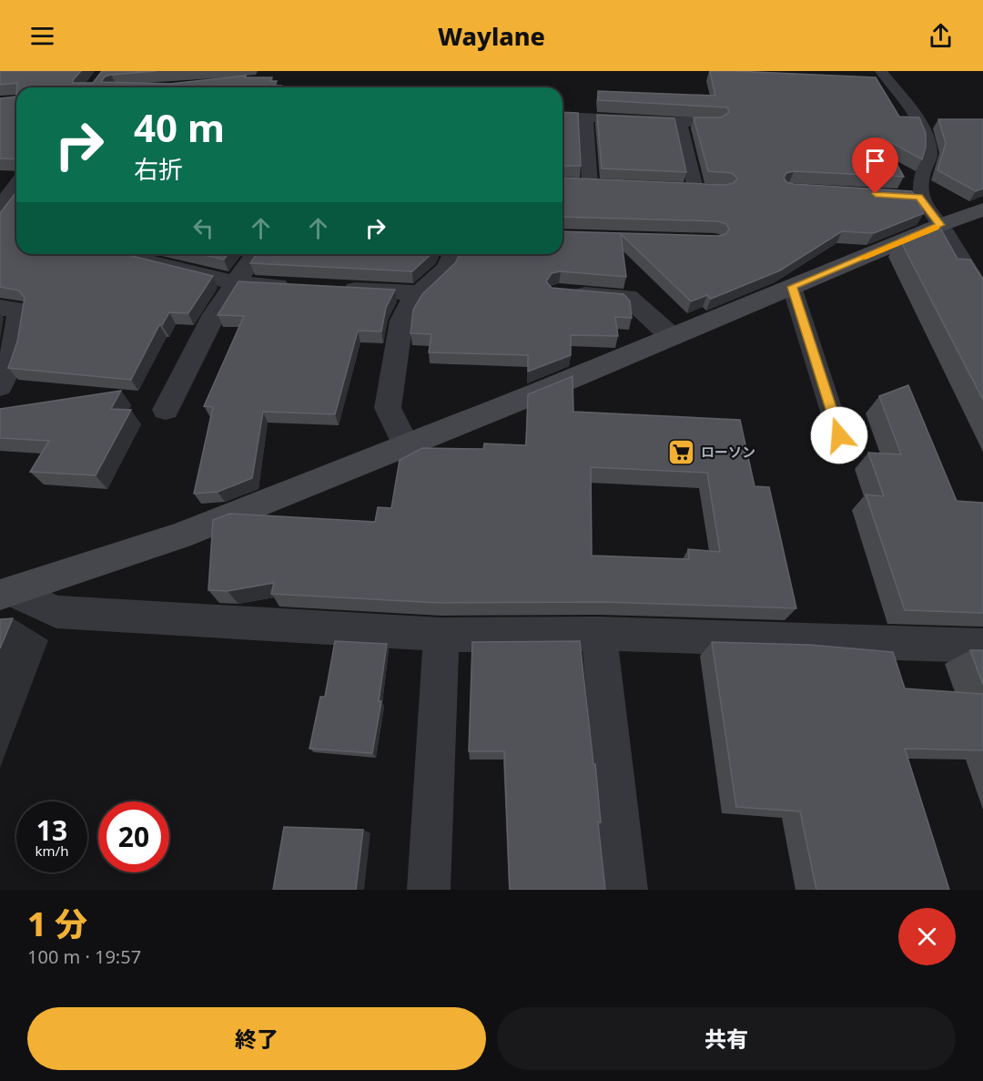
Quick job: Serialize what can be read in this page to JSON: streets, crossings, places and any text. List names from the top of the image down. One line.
{"places":{"supermarket":["ローソン"]},"page":{"header":"Waylane","turn":["40 m","右折"],"speed":"13 km/h","limit":"20","heading":["1 分","100 m · 19:57"],"buttons":["終了","共有"]}}
